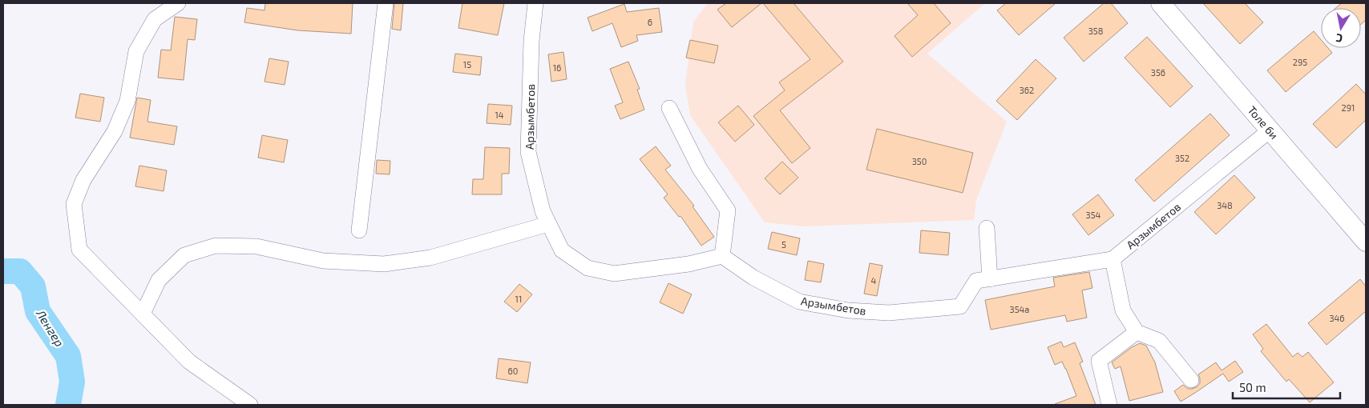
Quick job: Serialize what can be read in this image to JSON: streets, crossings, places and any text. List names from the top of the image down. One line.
{"streets":{"main road":["Толе би"],"street":["Арзымбетов"]},"crossings":[["Арзымбетов","Толе би"]],"water":["Ленгер"],"house_numbers":["6","358","295","15","16","356","362","291","14","352","350","348","354","5","4","11","354а","346","60"],"scale_bar":"50 m","north":"bottom"}
